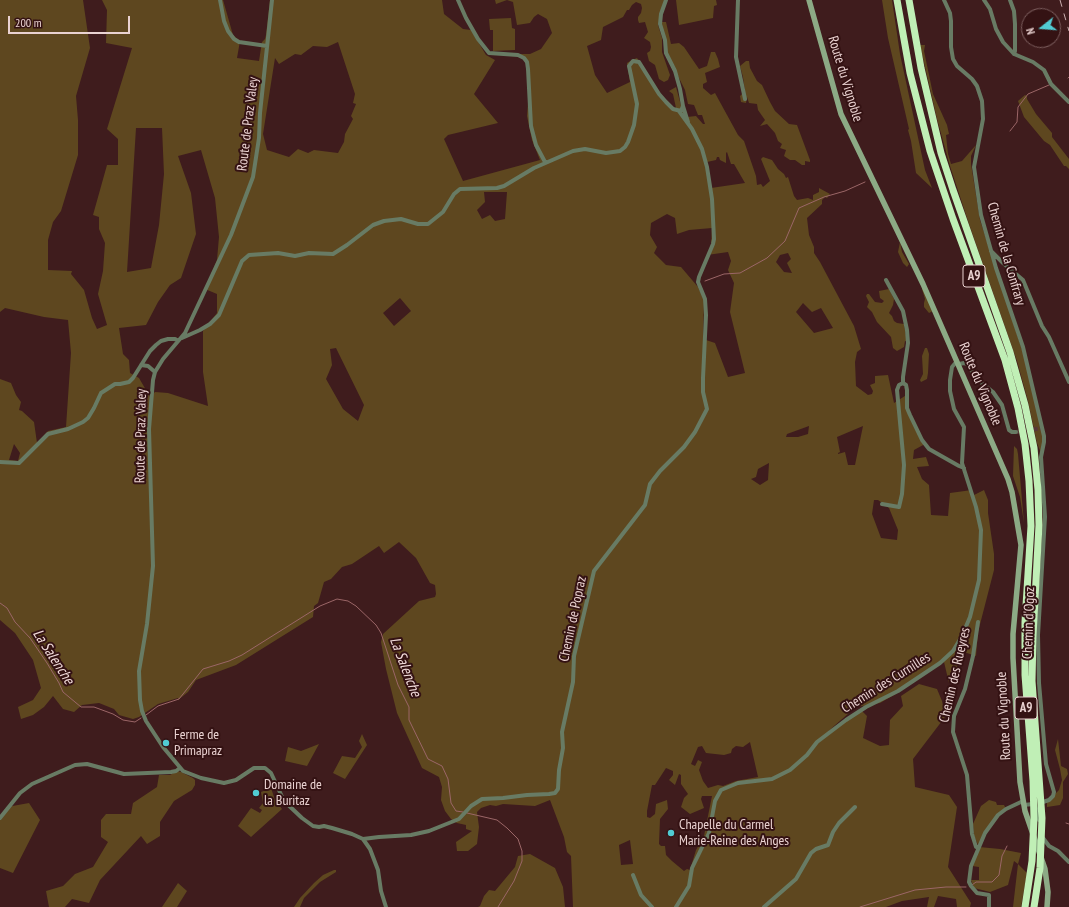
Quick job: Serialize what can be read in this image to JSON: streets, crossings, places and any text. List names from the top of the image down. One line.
{"streets":{"highway":["A9"],"street":["Route du Vignoble","Route de Praz Valey","Chemin de la Confrary","Chemin de Popraz","Chemin d'Ogoz","Chemin des Rueyres","Chemin des Curnilles"]},"crossings":[["Route du Vignoble","Chemin d'Ogoz"],["Route du Vignoble","Chemin des Curnilles"],["Chemin de la Confrary","Chemin d'Ogoz"]],"water":["La Salenche"],"places":["Ferme de Primapraz","Domaine de la Buritaz","Chapelle du Carmel Marie-Reine des Anges"],"scale_bar":"200 m","north":"left"}
